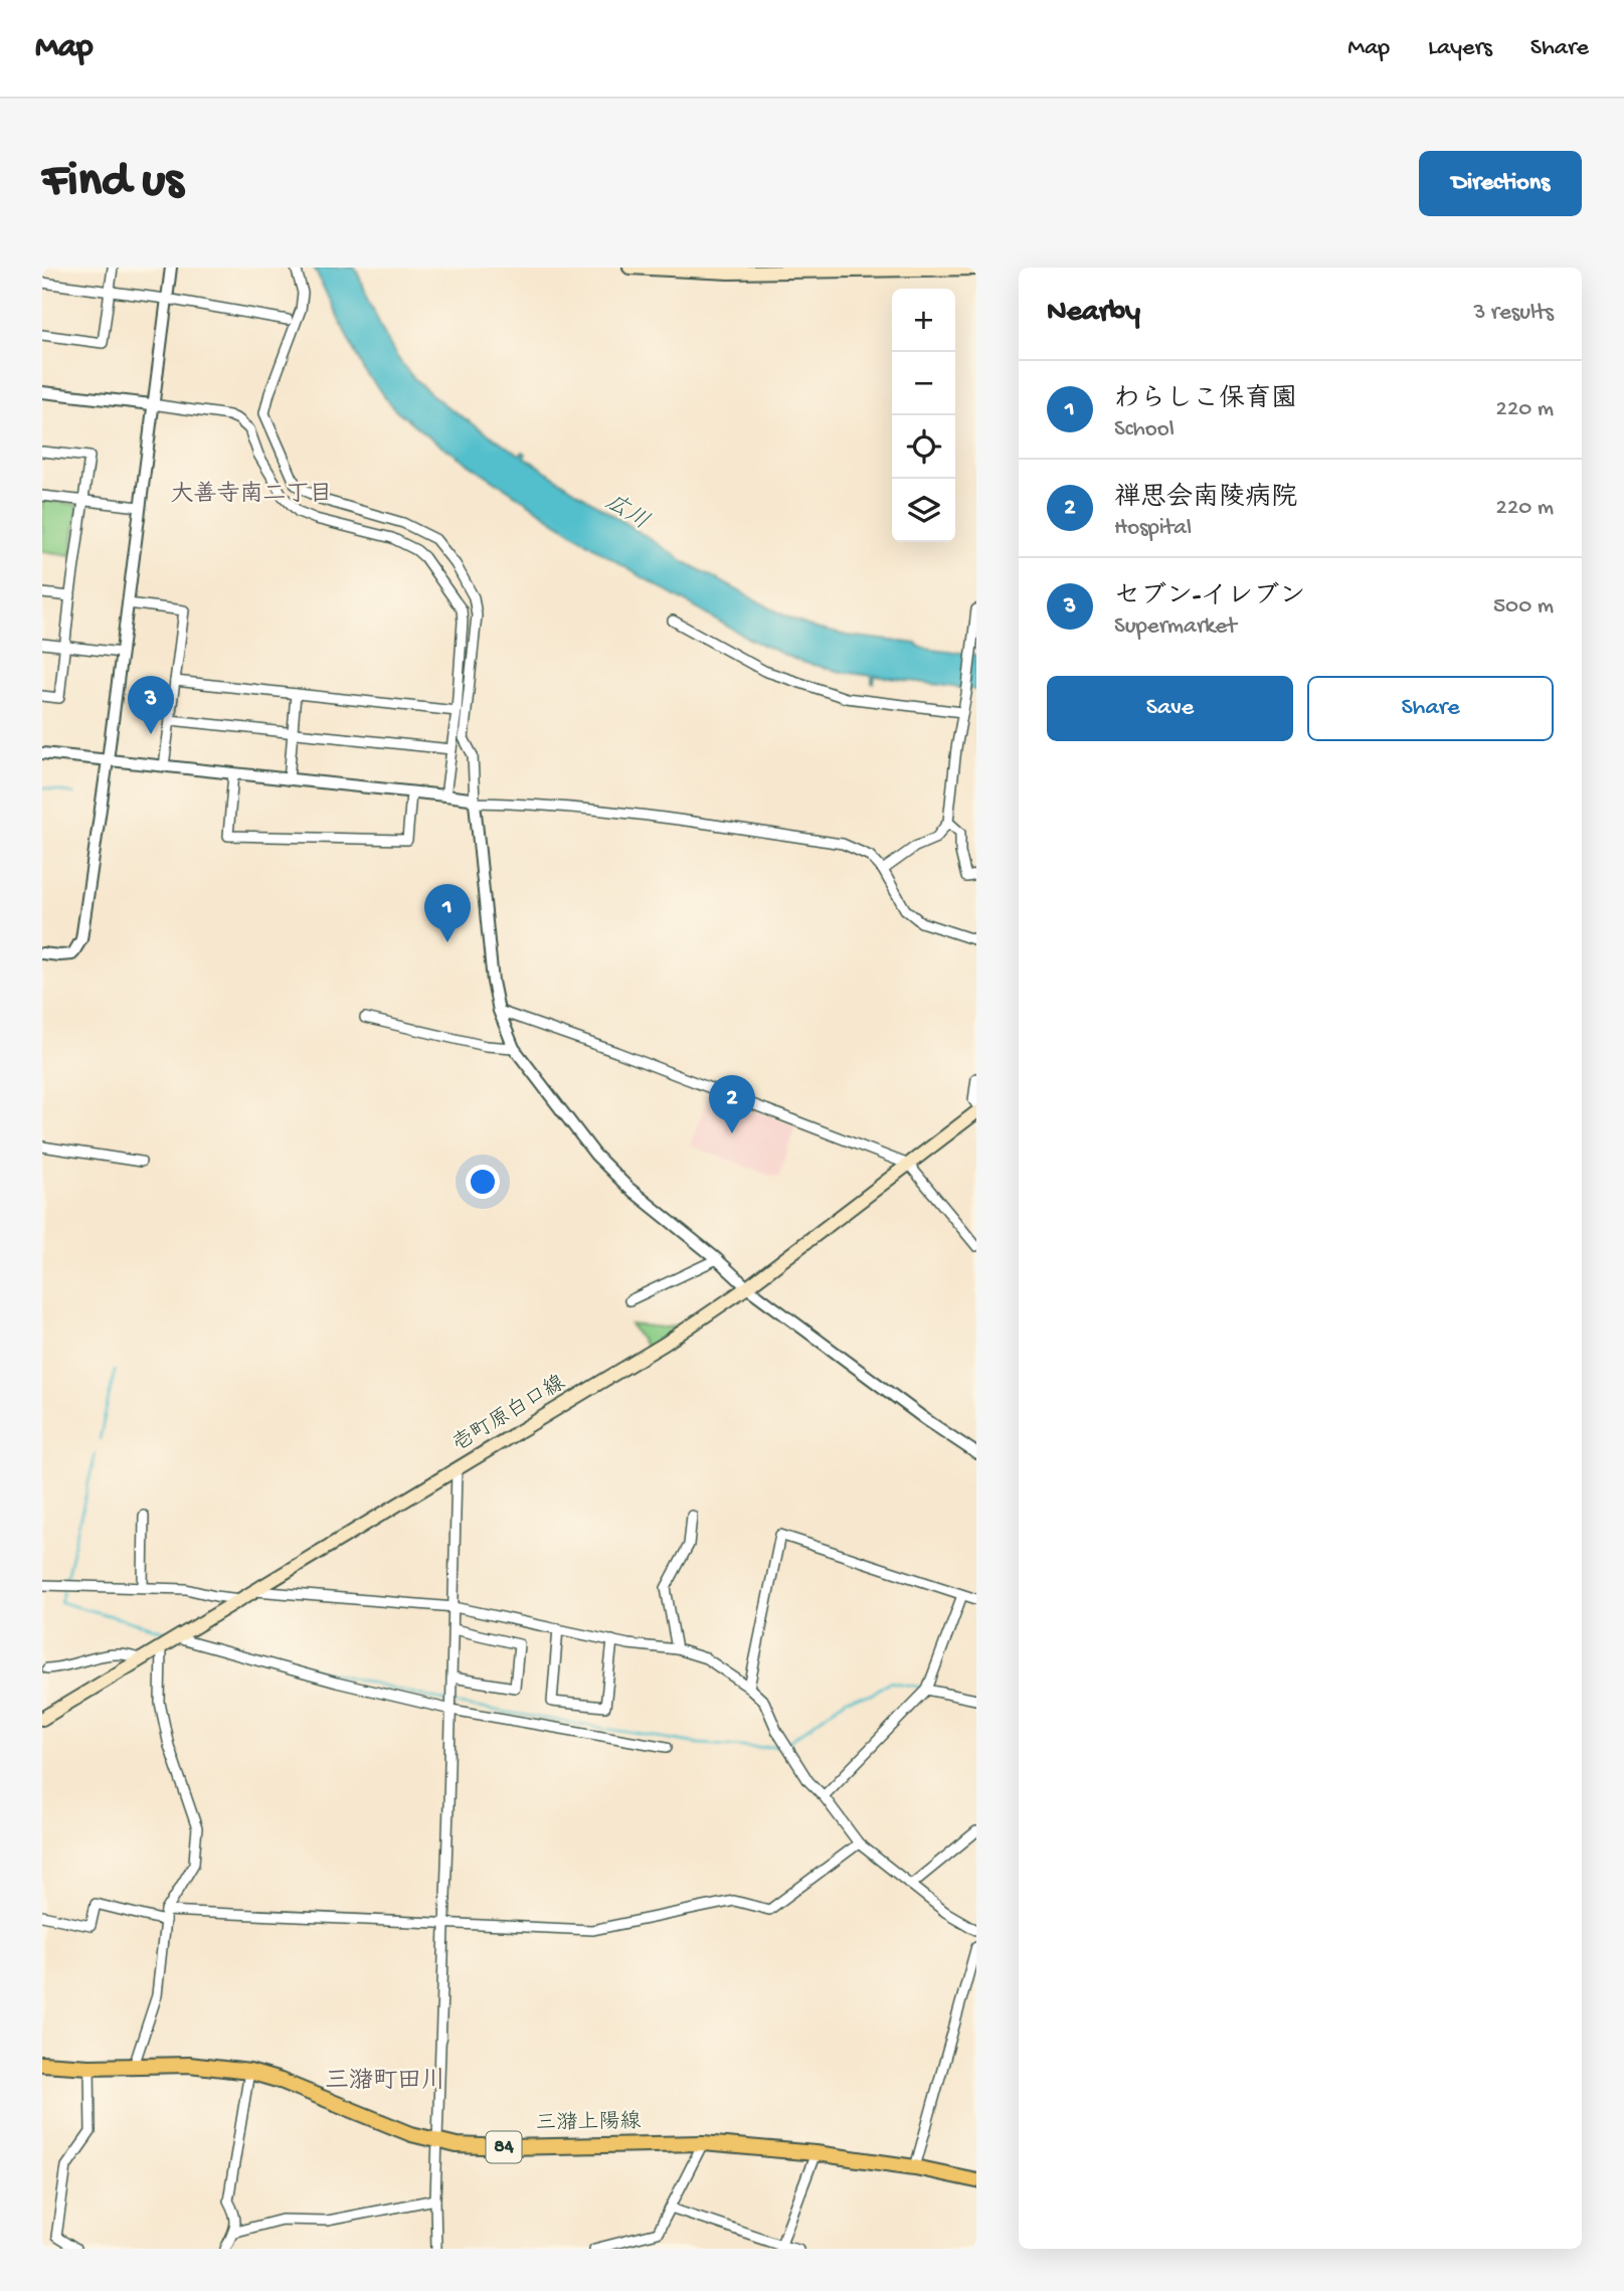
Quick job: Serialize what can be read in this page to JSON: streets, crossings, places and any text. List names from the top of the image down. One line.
{"streets":{"main road":["壱町原白口線","三潴上陽線","84"]},"districts":["大善寺南二丁目","三潴町田川"],"water":["広川"],"page":{"header":"Map","nav":["Map","Layers","Share"],"buttons":["Directions",["Save","Share"]],"title":"Find us","heading":["Nearby","3 results"],"map_buttons":["+","−"],"list":[{"mark":"1","name":"わらしこ保育園","note":"School","value":"220 m"},{"mark":"2","name":"禅思会南陵病院","note":"Hospital","value":"220 m"},{"mark":"3","name":"セブン-イレブン","note":"Supermarket","value":"500 m"}],"pins":["3","1","2"]}}
